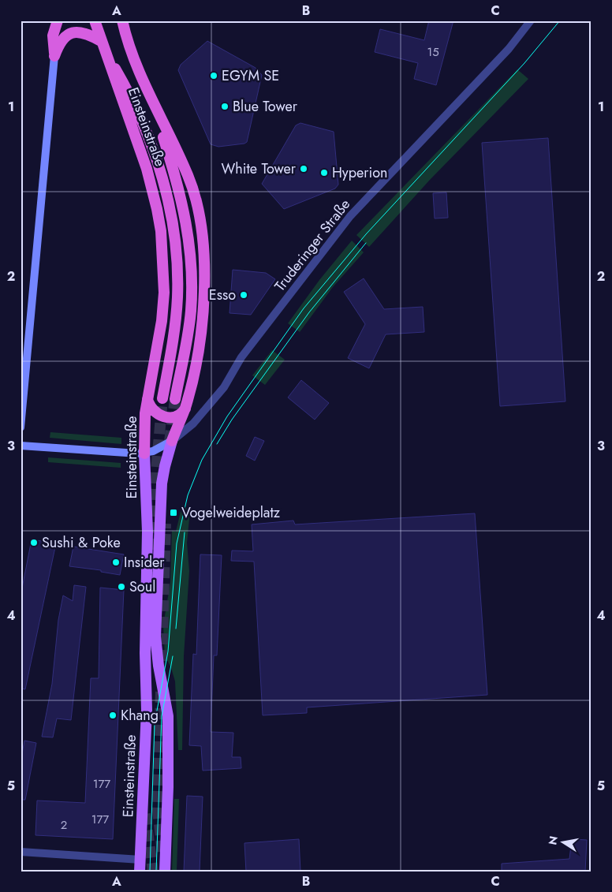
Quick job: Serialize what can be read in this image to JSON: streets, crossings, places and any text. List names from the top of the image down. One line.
{"streets":{"highway":["Einsteinstraße"],"street":["Truderinger Straße"]},"crossings":[["Einsteinstraße","Truderinger Straße"]],"places":{"other":["EGYM SE","Blue Tower","White Tower","Hyperion","Esso","Sushi & Poke","Insider","Soul","Khang"],"transit":["Vogelweideplatz"]},"house_numbers":["15","177","177","2"],"north":"left","grid":{"columns":["A","B","C"],"rows":["1","2","3","4","5"]}}
